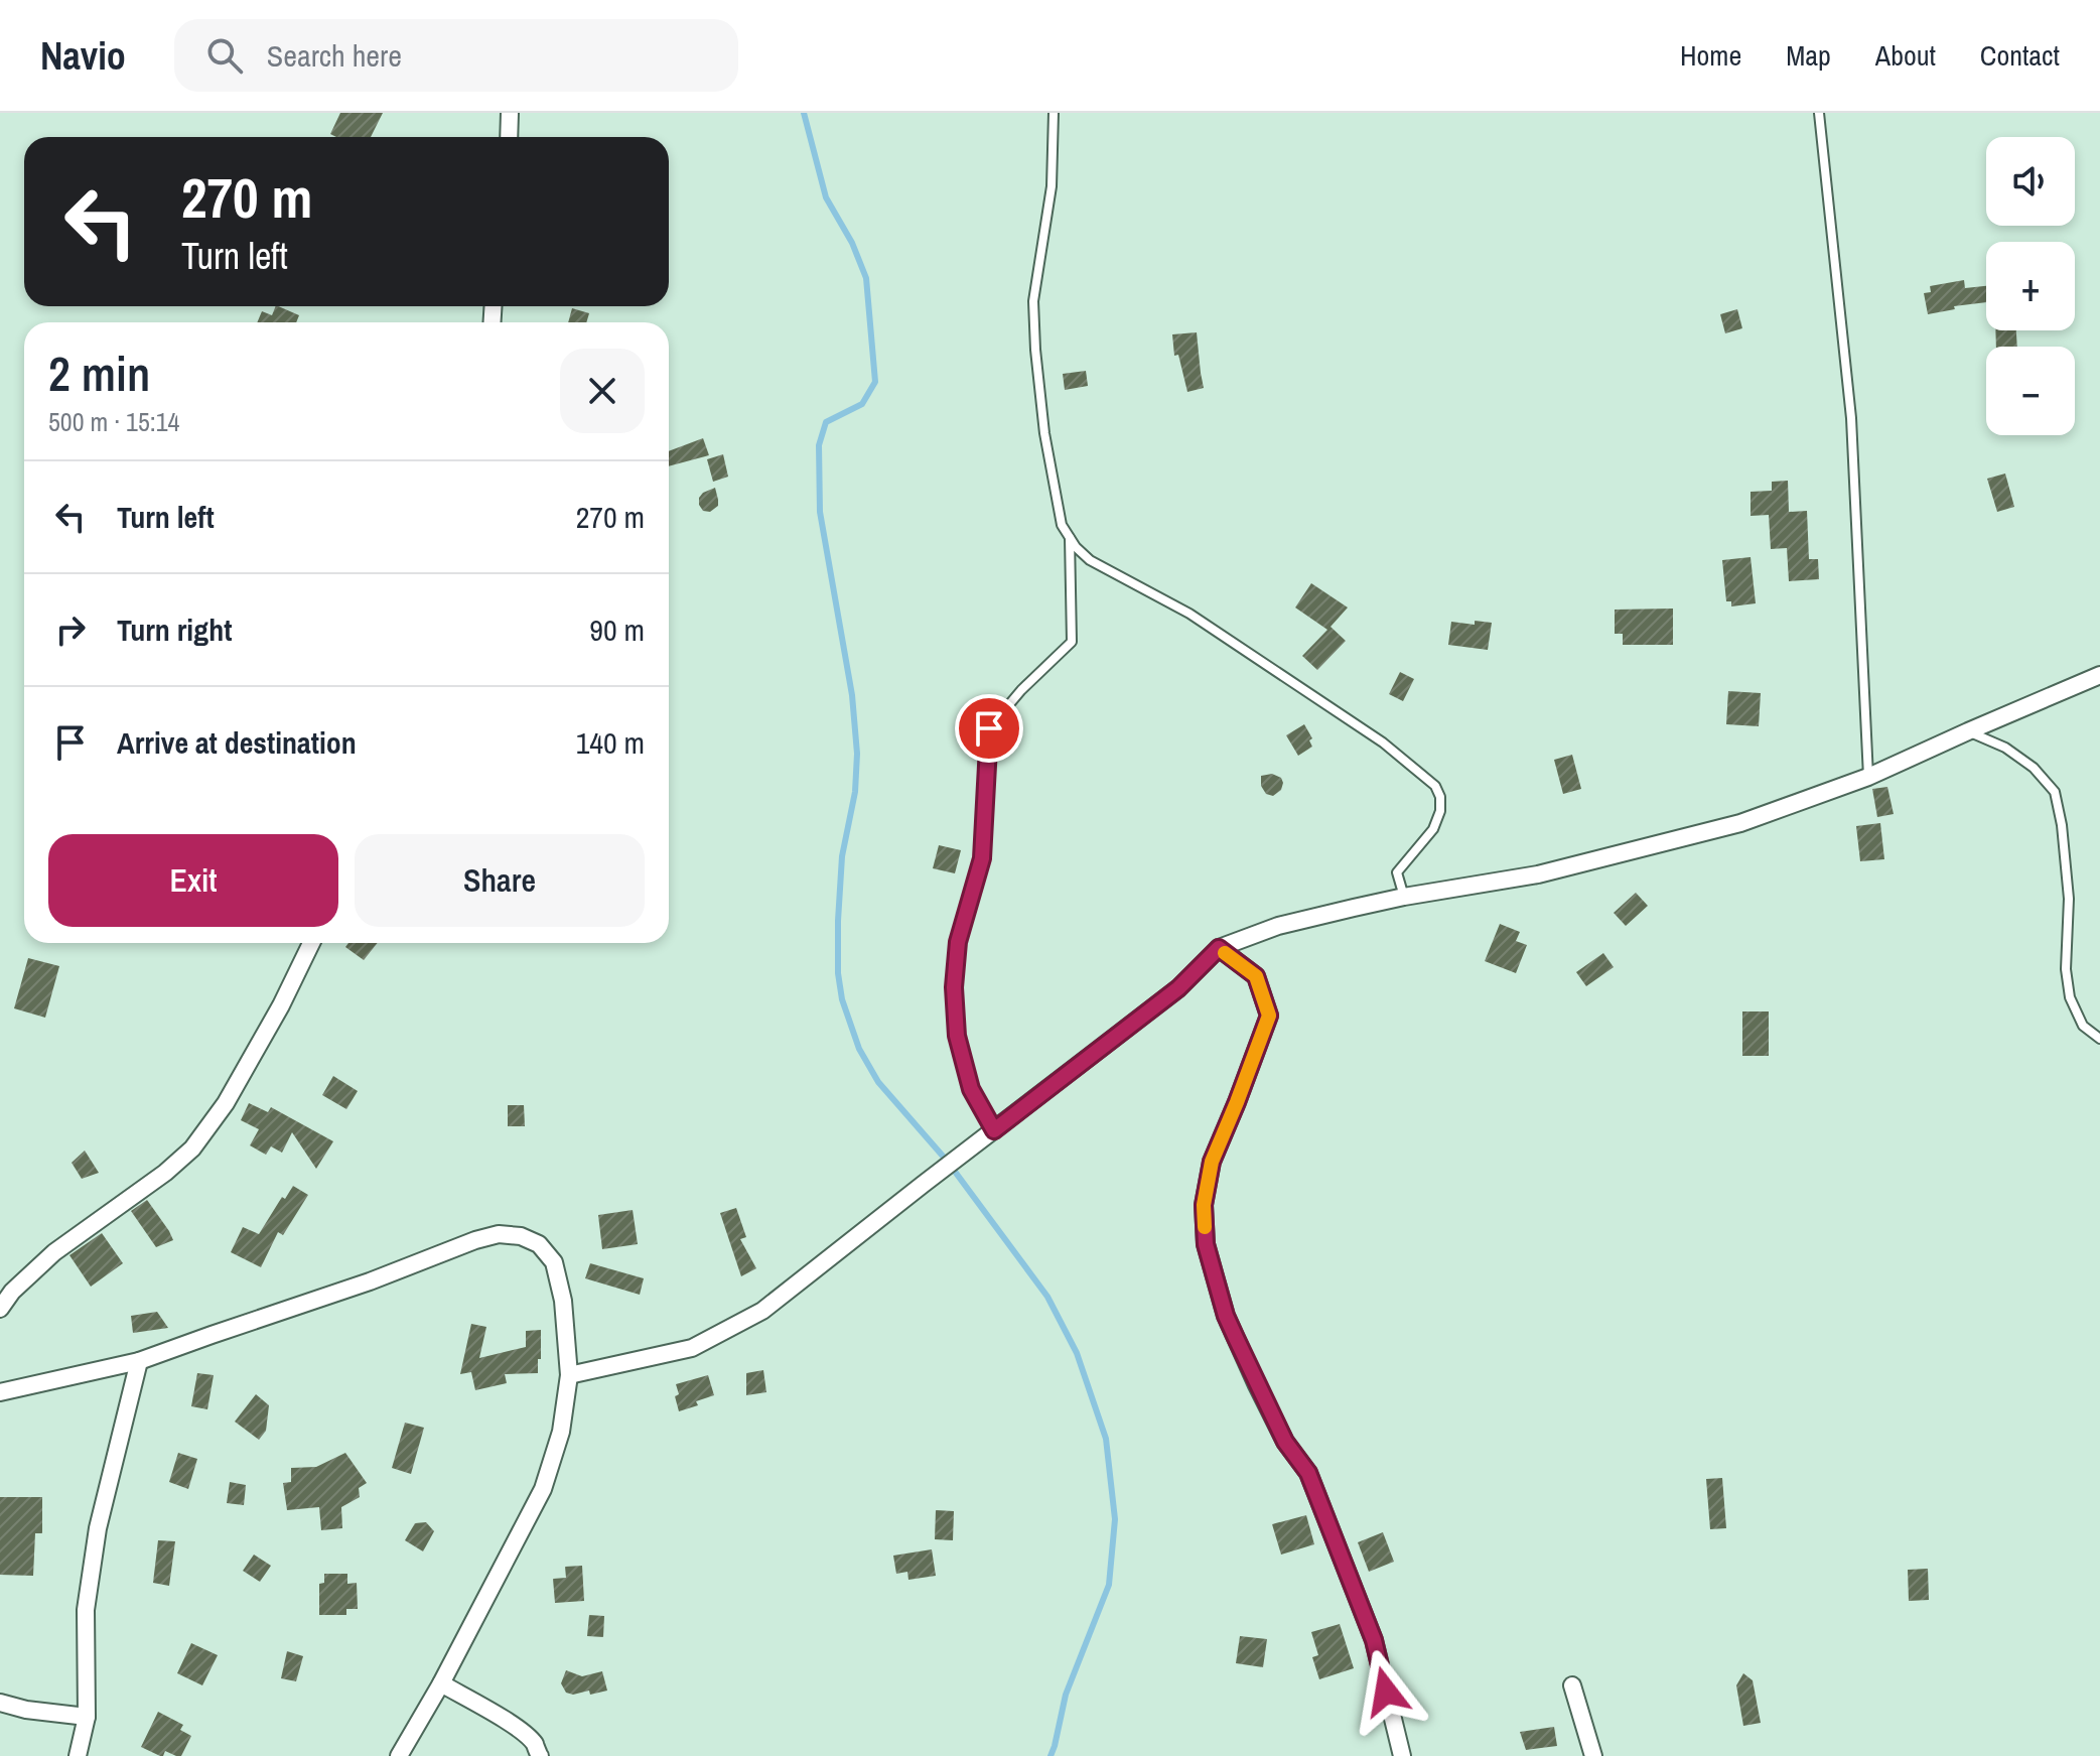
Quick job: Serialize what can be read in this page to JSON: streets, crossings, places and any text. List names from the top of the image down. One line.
{"page":{"header":"Navio","search":"Search here","nav":["Home","Map","About","Contact"],"map_buttons":["+","−"],"turn":["270 m","Turn left"],"heading":["2 min","500 m · 15:14"],"list":[{"name":"Turn left","value":"270 m"},{"name":"Turn right","value":"90 m"},{"name":"Arrive at destination","value":"140 m"}],"buttons":["Exit","Share"]}}
